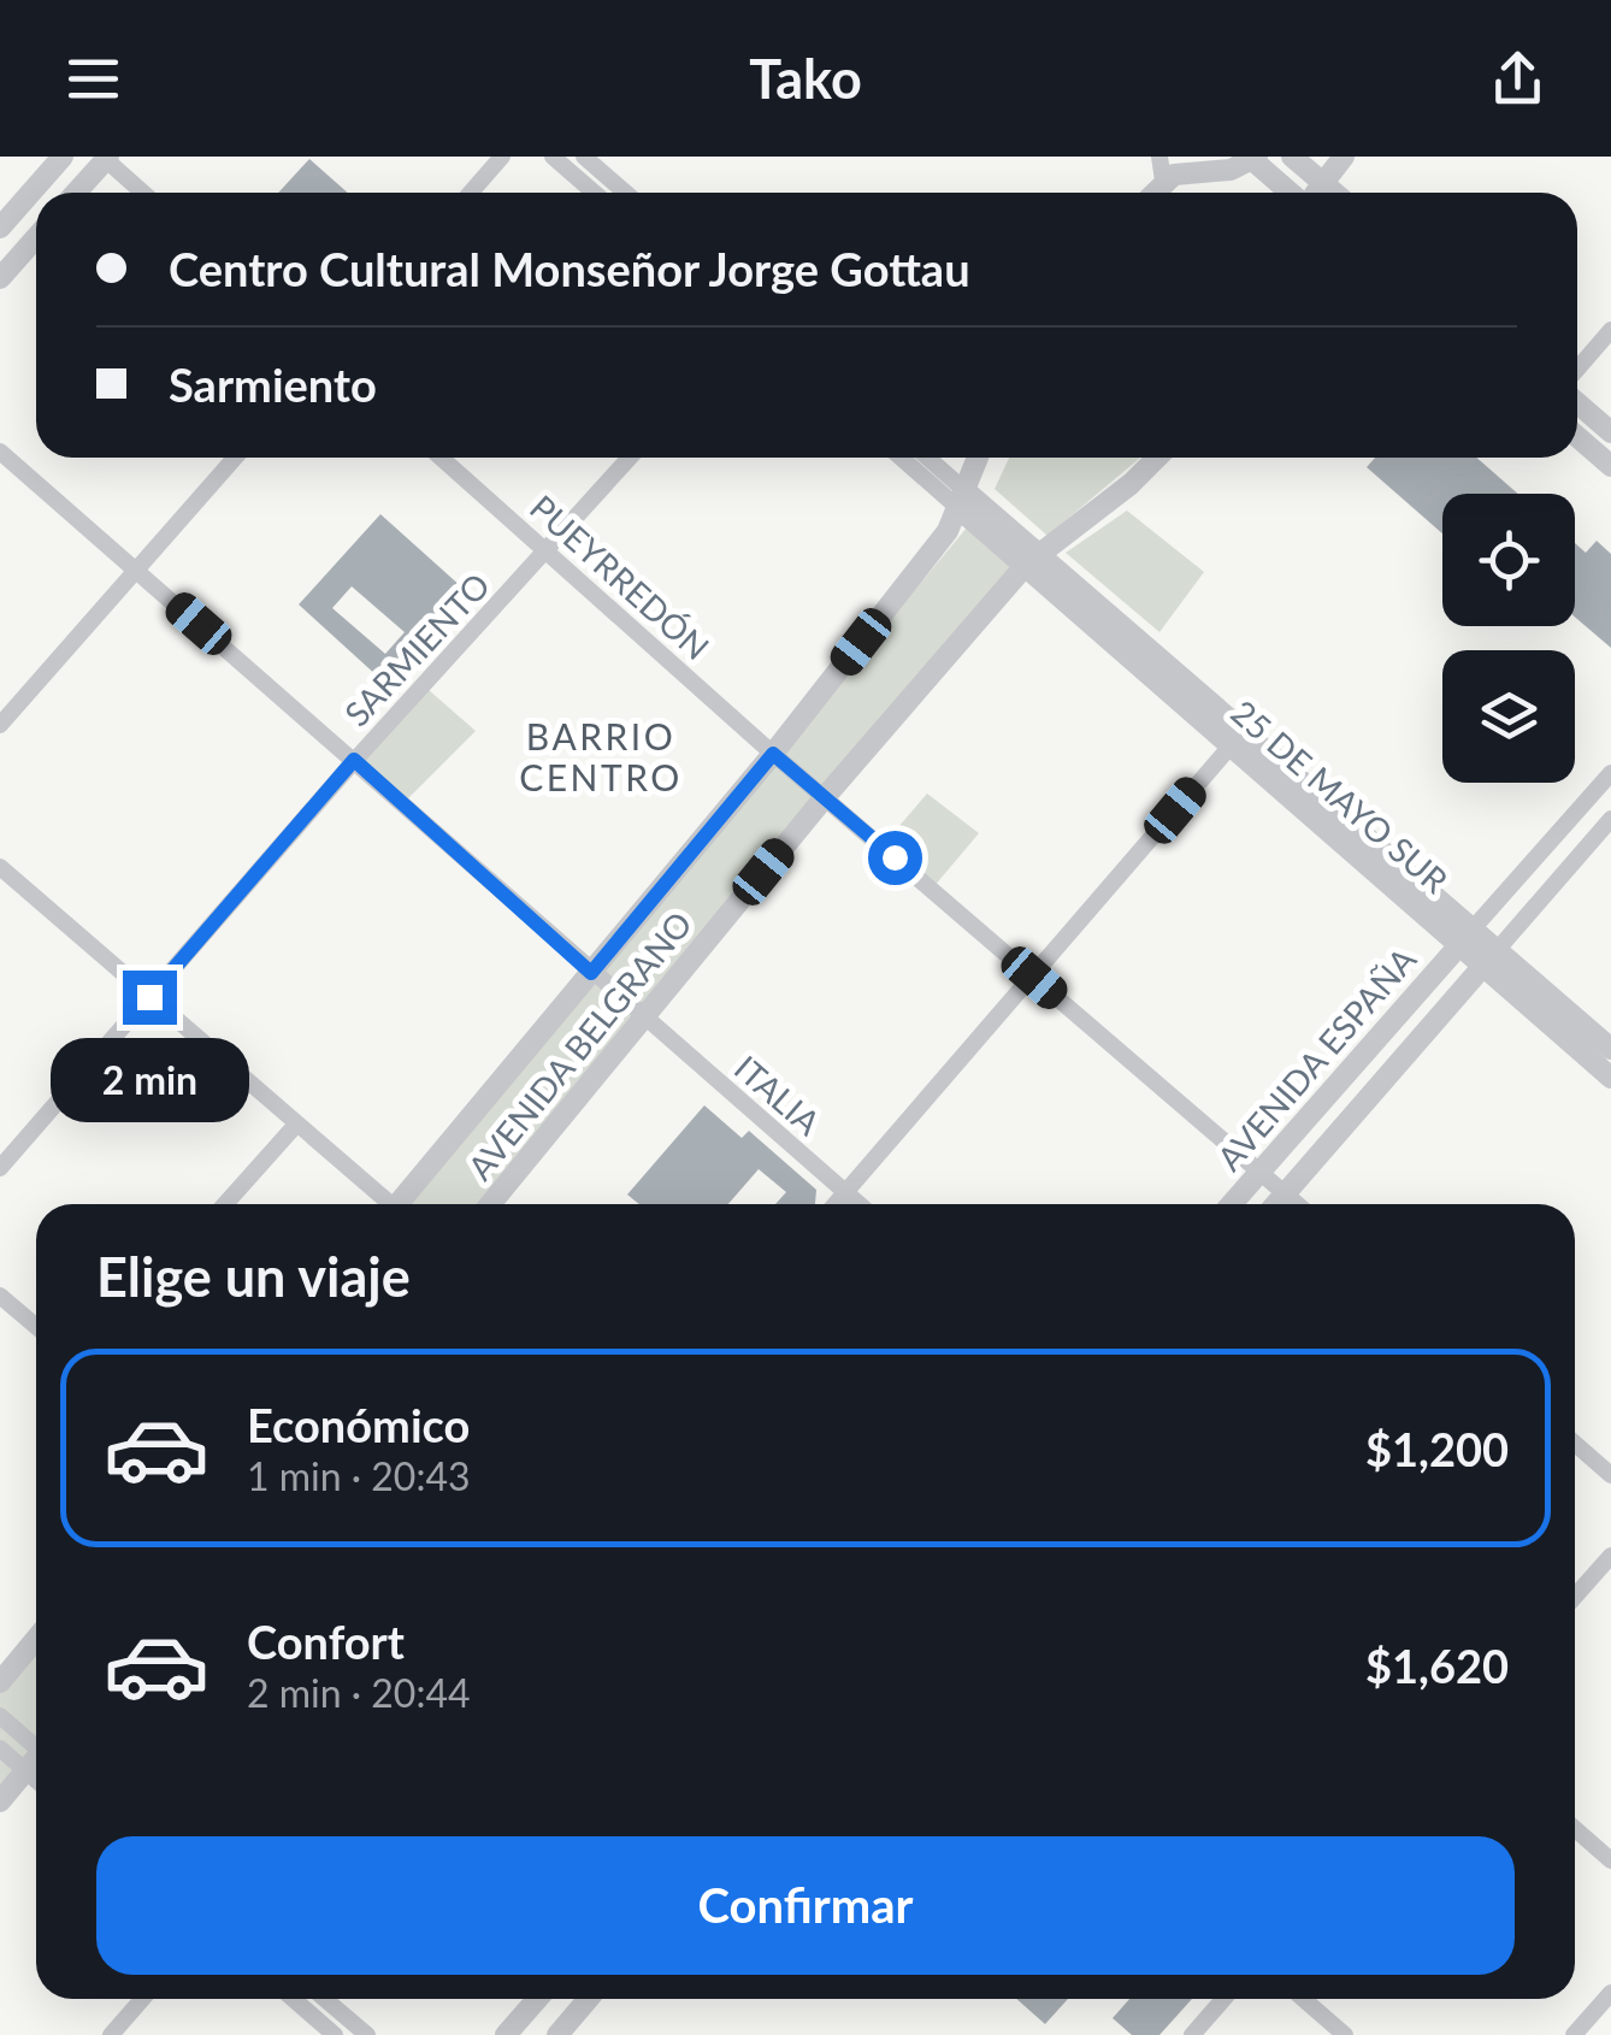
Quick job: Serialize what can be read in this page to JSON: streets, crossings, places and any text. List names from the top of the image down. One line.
{"streets":{"street":["PUEYRREDÓN","SARMIENTO","25 DE MAYO SUR","AVENIDA BELGRANO","AVENIDA ESPAÑA","ITALIA"]},"crossings":[["PUEYRREDÓN","SARMIENTO"],["PUEYRREDÓN","AVENIDA BELGRANO"],["PUEYRREDÓN","AVENIDA ESPAÑA"],["SARMIENTO","ITALIA"],["25 DE MAYO SUR","AVENIDA BELGRANO"],["25 DE MAYO SUR","AVENIDA ESPAÑA"],["AVENIDA BELGRANO","ITALIA"]],"districts":["BARRIO CENTRO"],"page":{"header":"Tako","banner":["Centro Cultural Monseñor Jorge Gottau","Sarmiento"],"bubble":"2 min","heading":"Elige un viaje","list":[{"name":"Económico","note":"1 min · 20:43","value":"$1,200"},{"name":"Confort","note":"2 min · 20:44","value":"$1,620"}],"buttons":"Confirmar"}}
